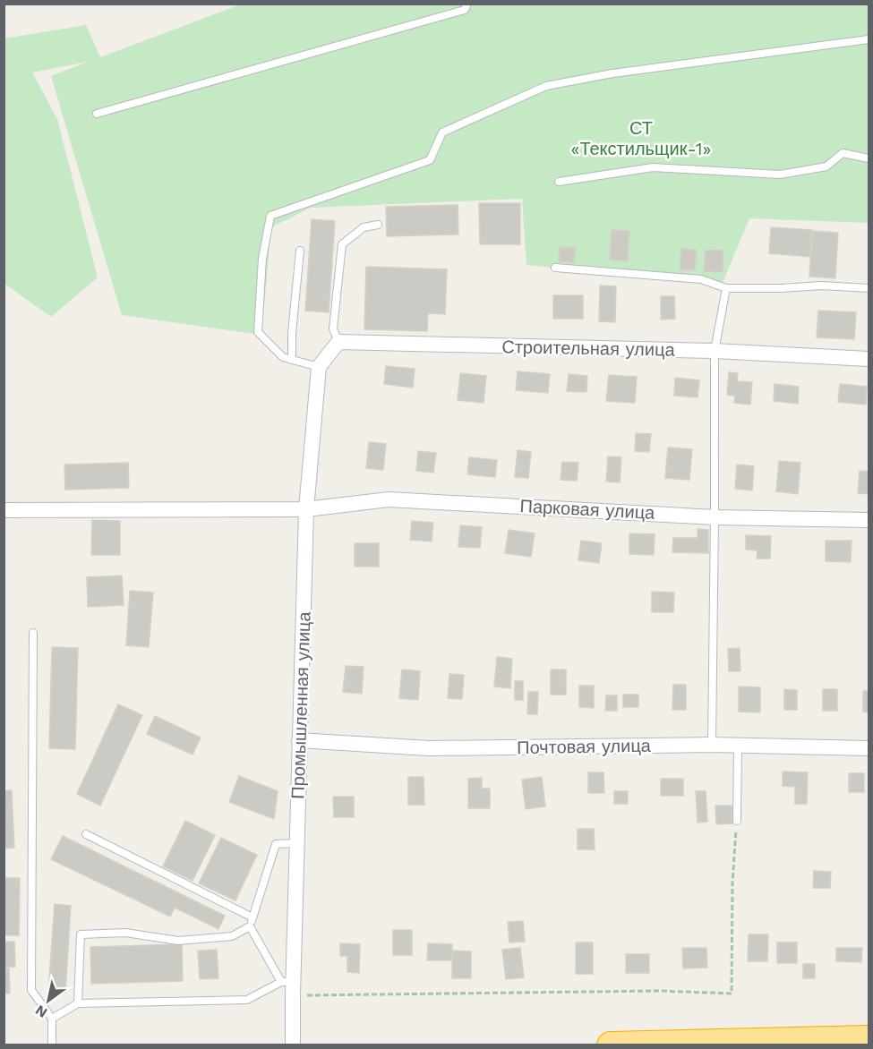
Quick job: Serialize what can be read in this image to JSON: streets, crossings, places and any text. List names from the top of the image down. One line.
{"streets":{"street":["Строительная улица","Парковая улица","Промышленная улица","Почтовая улица"]},"crossings":[["Парковая улица","Промышленная улица"],["Промышленная улица","Почтовая улица"]],"parks":["СТ «Текстильщик-1»"],"north":"bottom left"}
